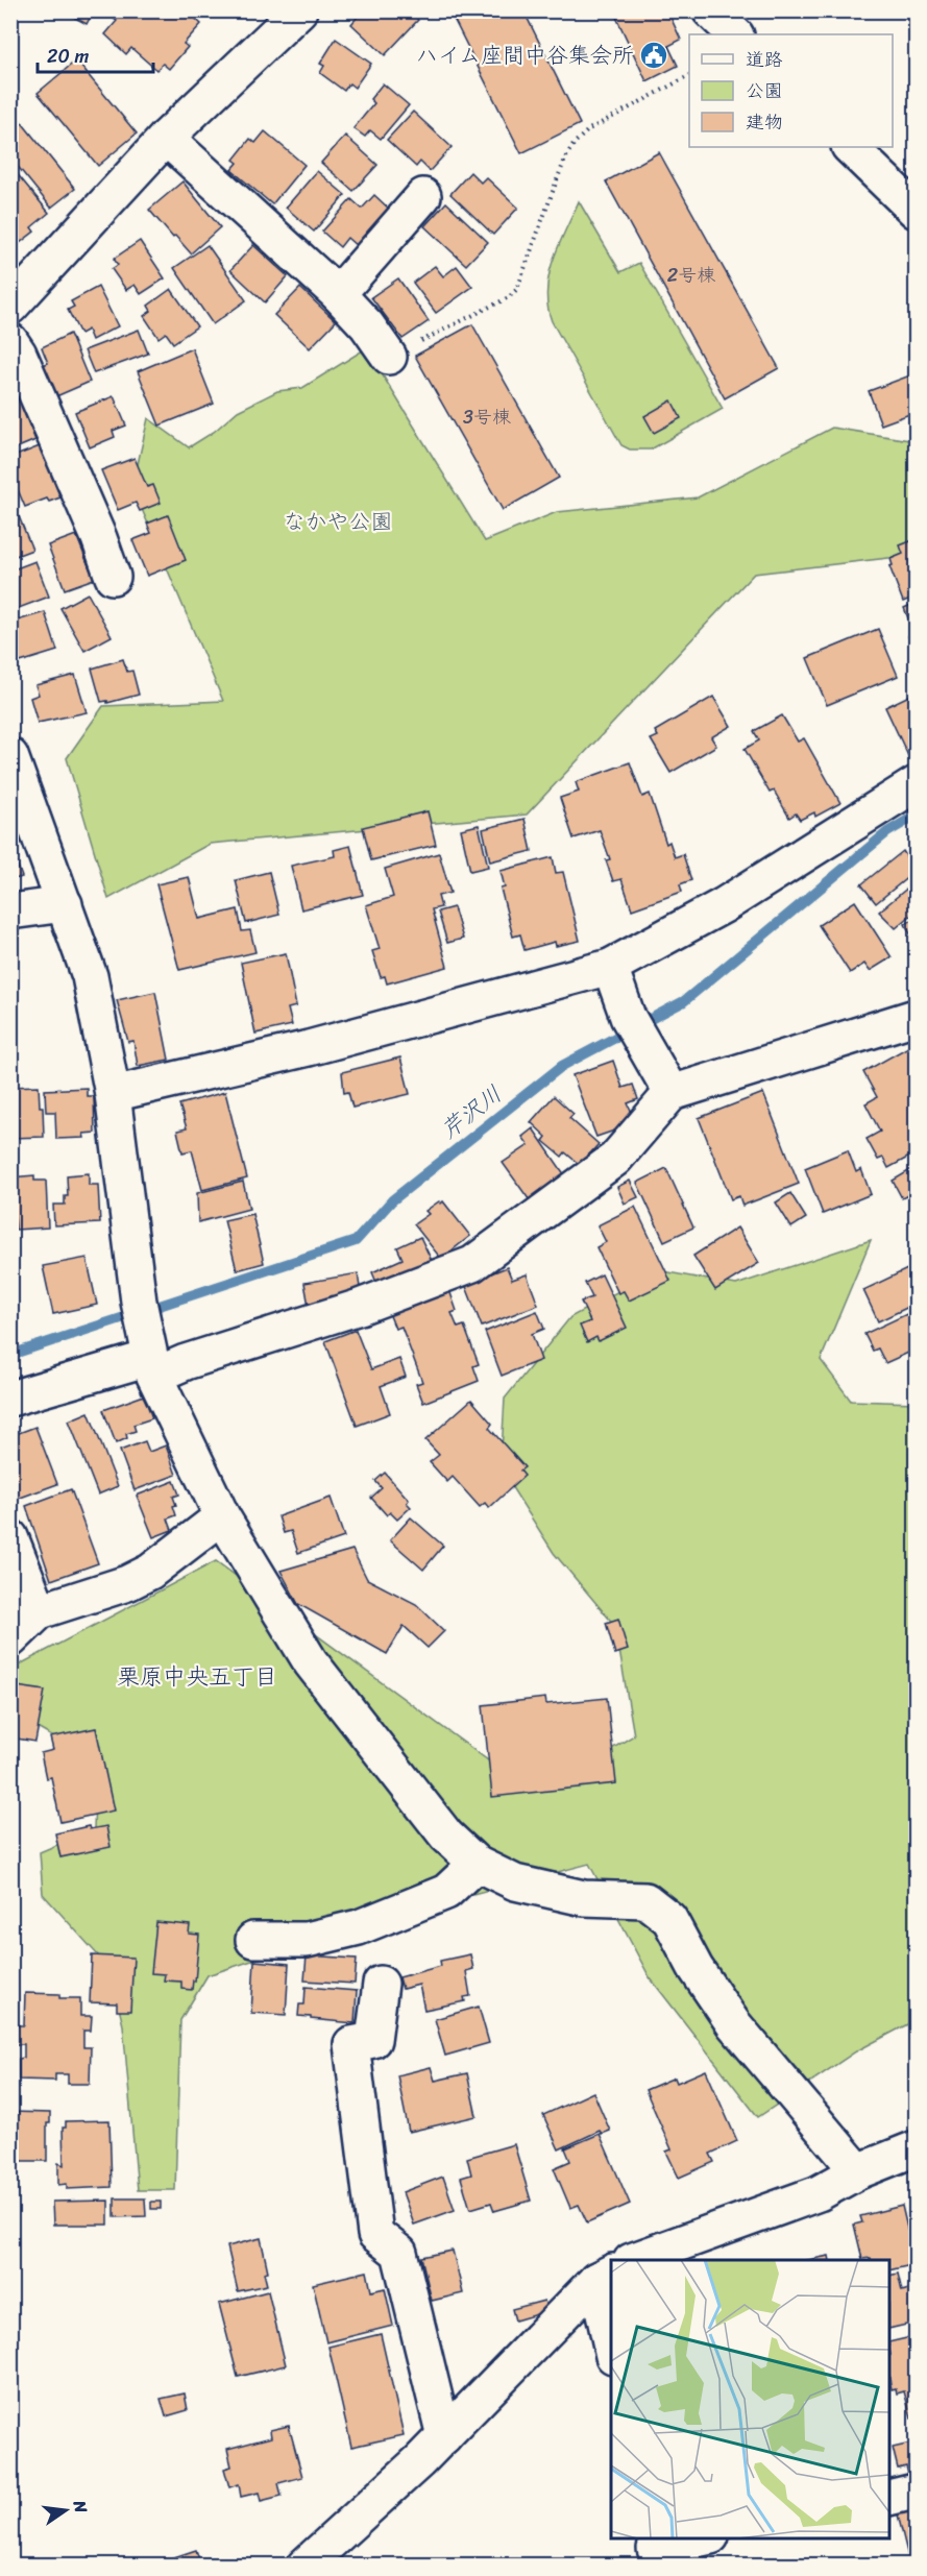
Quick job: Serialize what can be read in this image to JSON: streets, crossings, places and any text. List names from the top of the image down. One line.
{"districts":["栗原中央五丁目"],"water":["芹沢川"],"parks":["なかや公園"],"places":{"public building":["ハイム座間中谷集会所"]},"house_numbers":["2号棟","3号棟"],"legend":["道路","公園","建物"],"scale_bar":"20 m","north":"right"}
